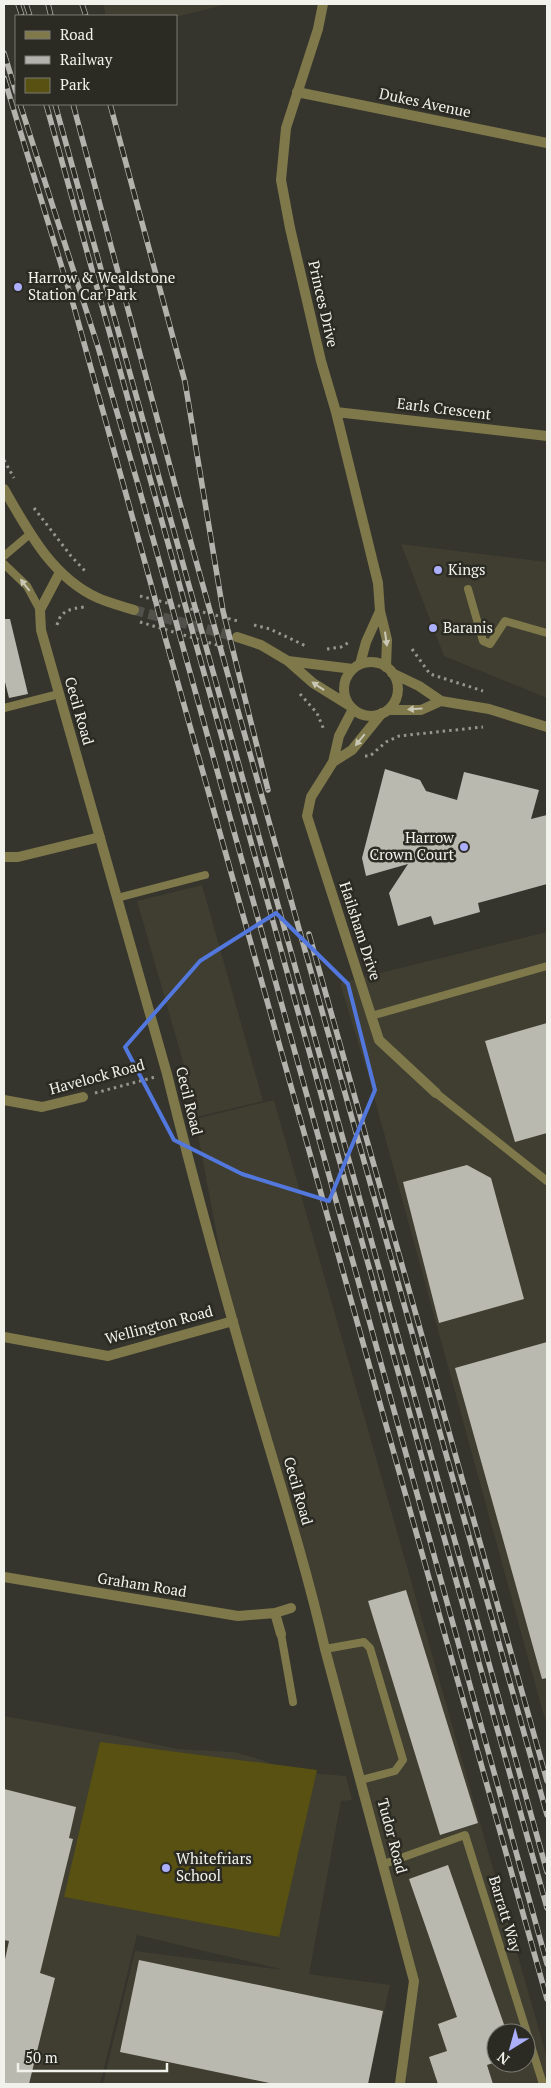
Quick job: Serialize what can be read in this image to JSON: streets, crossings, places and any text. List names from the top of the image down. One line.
{"streets":{"street":["Dukes Avenue","Princes Drive","Earls Crescent","Cecil Road","Hailsham Drive","Havelock Road","Wellington Road","Graham Road","Tudor Road"],"lane":["Barratt Way"]},"crossings":[["Dukes Avenue","Princes Drive"],["Princes Drive","Earls Crescent"],["Princes Drive","Hailsham Drive"],["Cecil Road","Havelock Road"],["Cecil Road","Wellington Road"],["Cecil Road","Tudor Road"],["Tudor Road","Barratt Way"]],"places":["Harrow & Wealdstone Station Car Park","Kings","Baranis","Harrow Crown Court","Whitefriars School"],"legend":["Road","Railway","Park"],"scale_bar":"50 m","north":"bottom left"}
